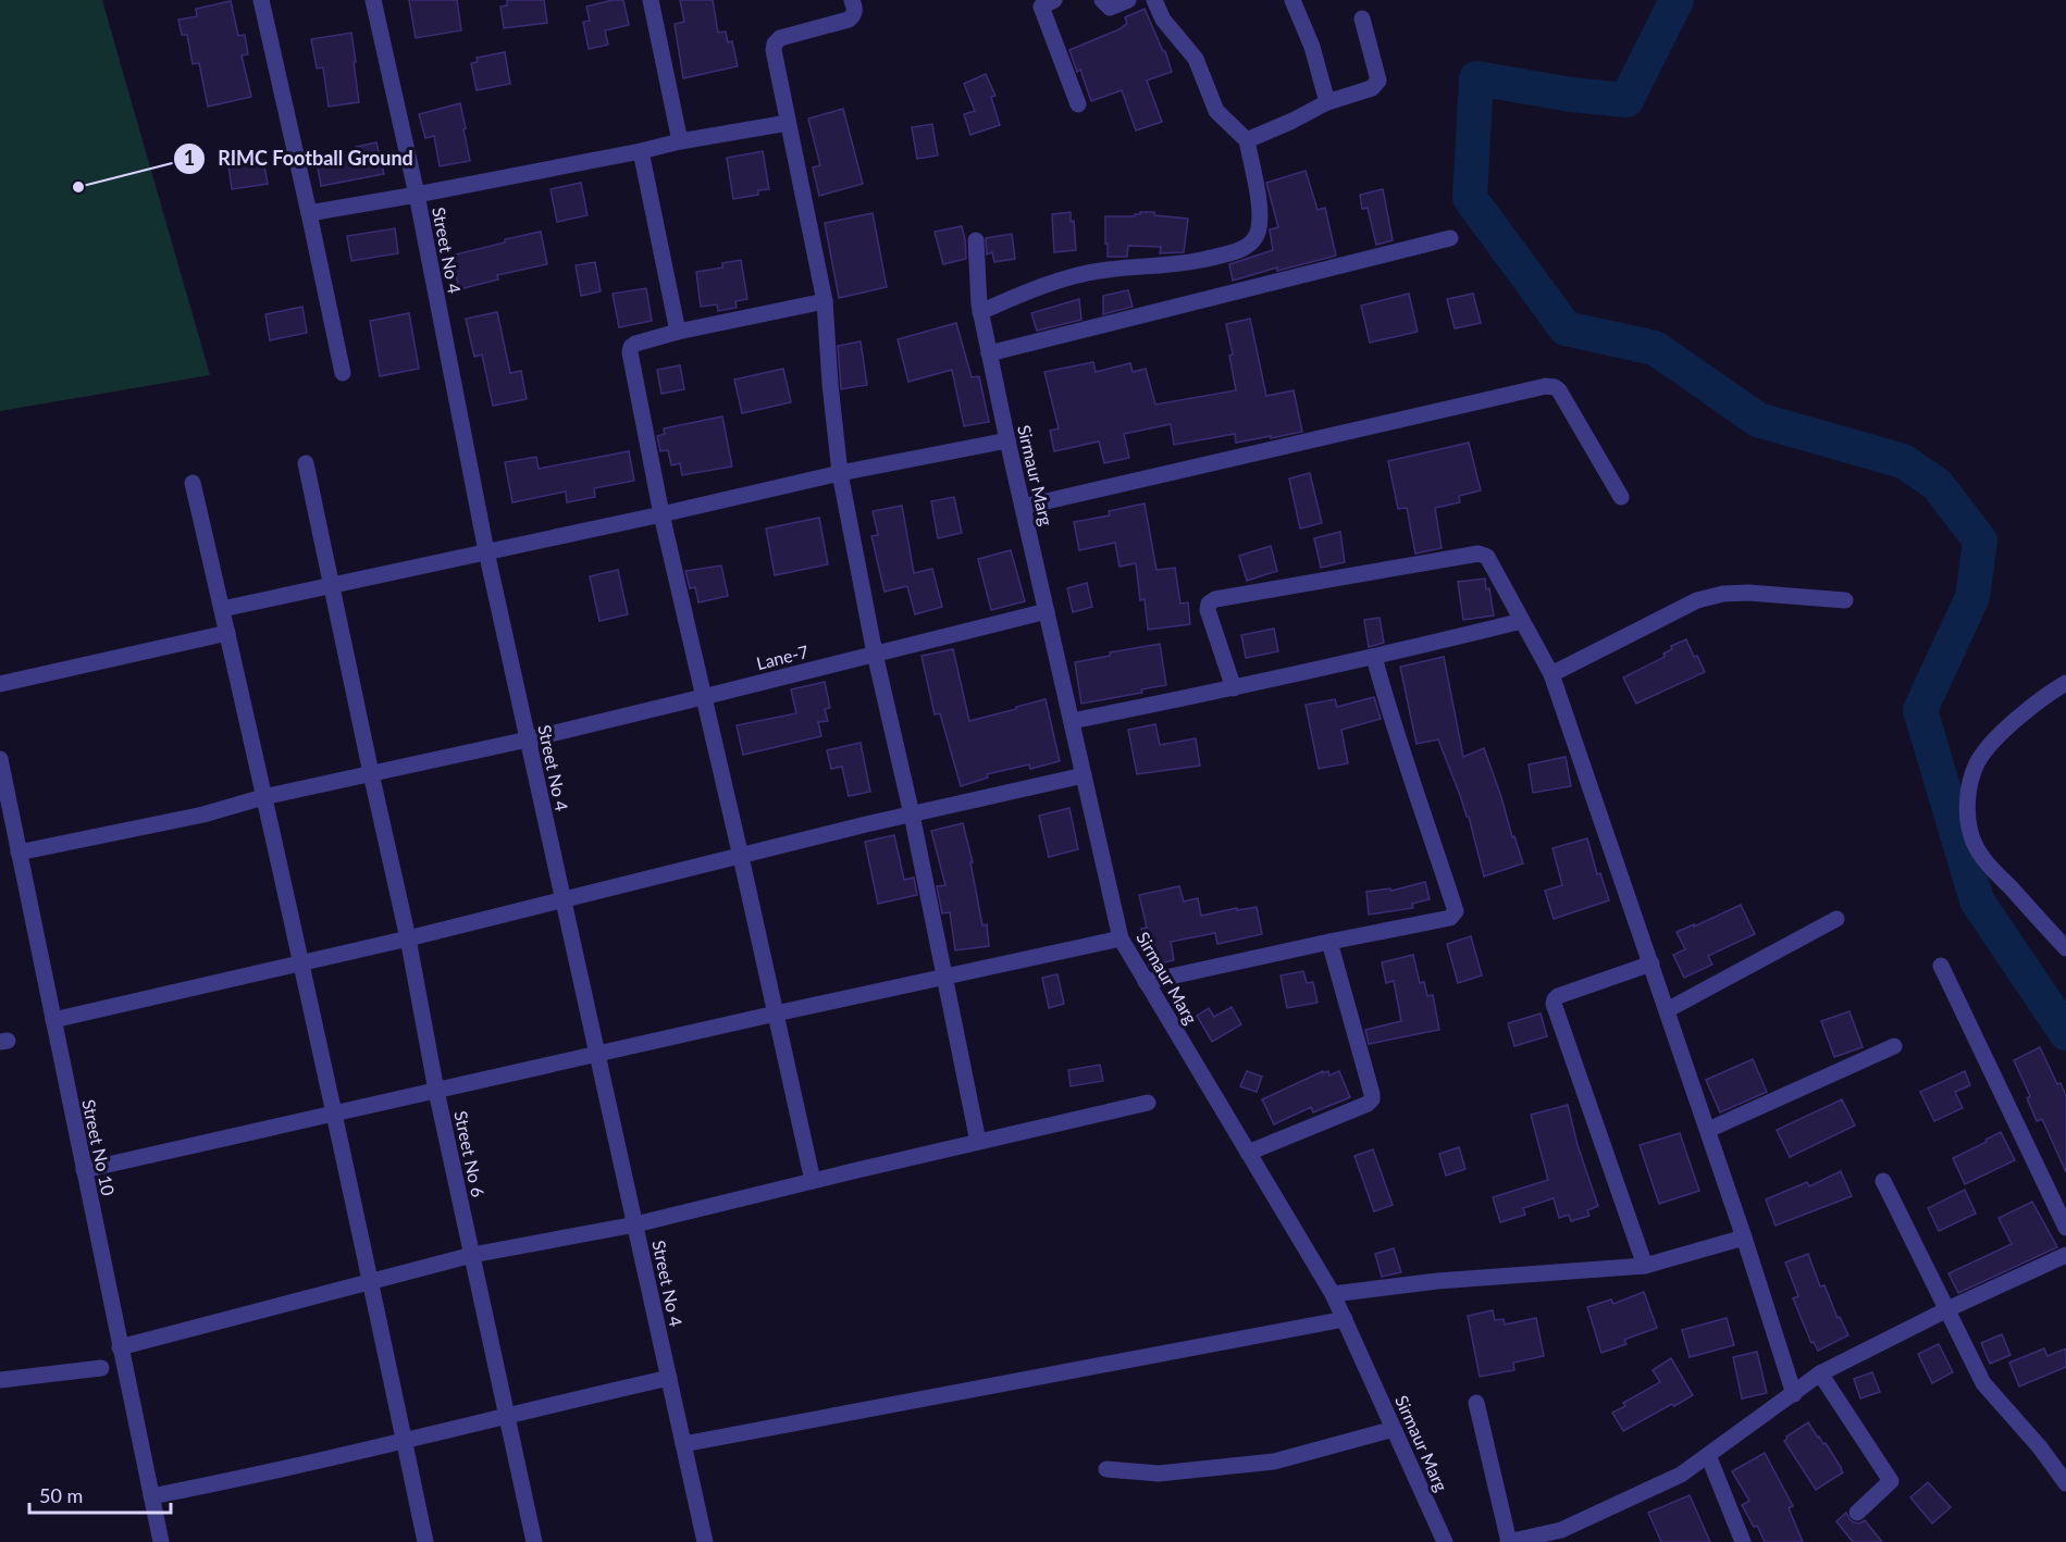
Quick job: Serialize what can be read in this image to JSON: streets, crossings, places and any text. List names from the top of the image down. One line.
{"streets":{"street":["Street No 4","Sirmaur Marg","Lane-7","Street No 10","Street No 6"]},"crossings":[["Street No 4","Lane-7"],["Sirmaur Marg","Lane-7"],["Lane-7","Street No 10"],["Lane-7","Street No 6"]],"places":["RIMC Football Ground"],"scale_bar":"50 m"}
